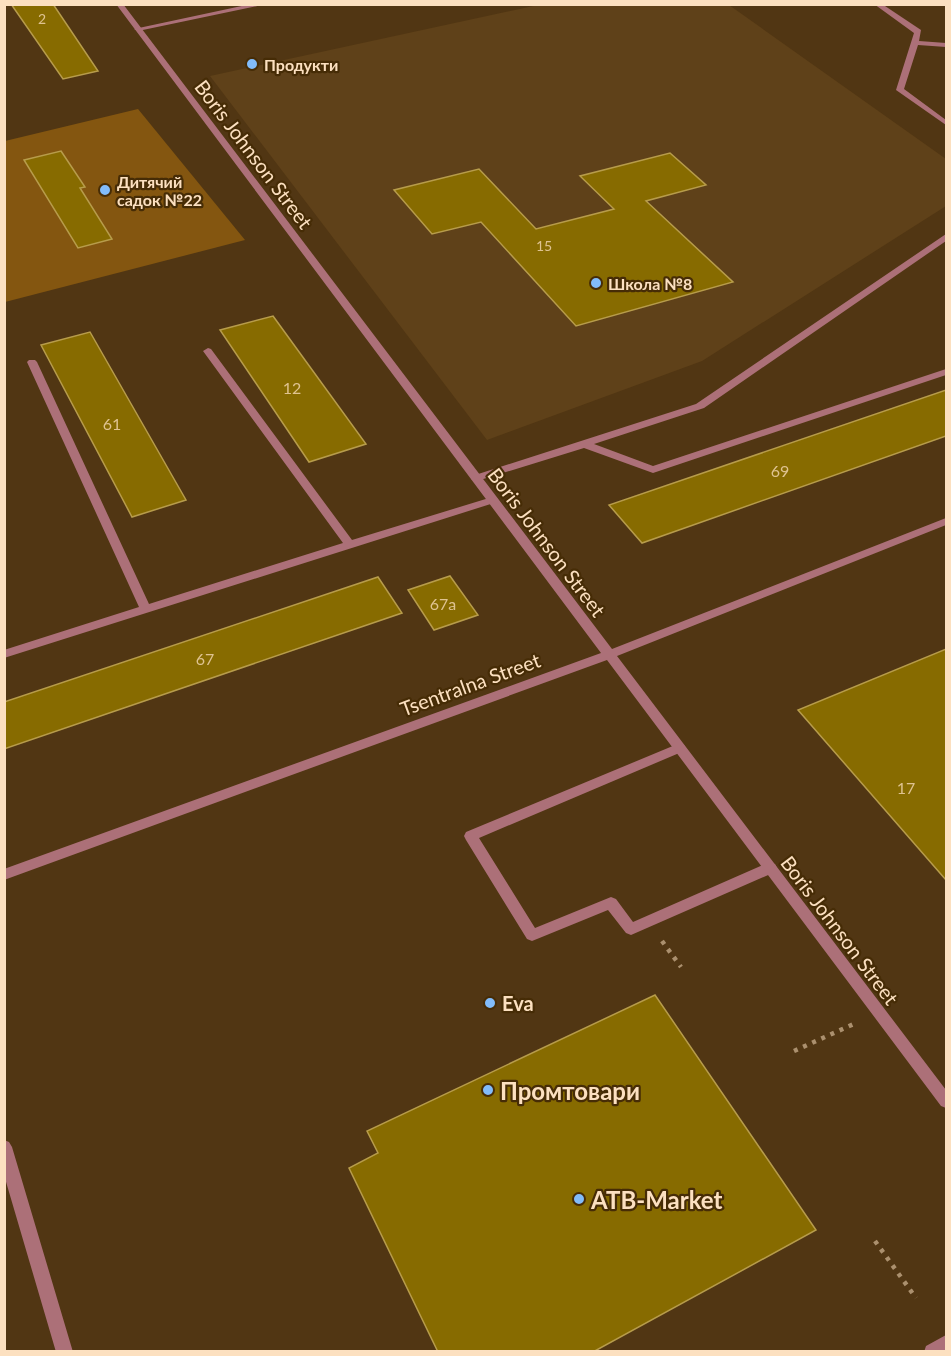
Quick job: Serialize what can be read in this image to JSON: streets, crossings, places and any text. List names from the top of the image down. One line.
{"streets":{"street":["Boris Johnson Street","Tsentralna Street"]},"crossings":[["Boris Johnson Street","Tsentralna Street"]],"places":["Продукти","Дитячий садок №22","Школа №8","Eva","Промтовари","ATB-Market"],"house_numbers":["2","15","12","61","69","67а","67","17"]}
